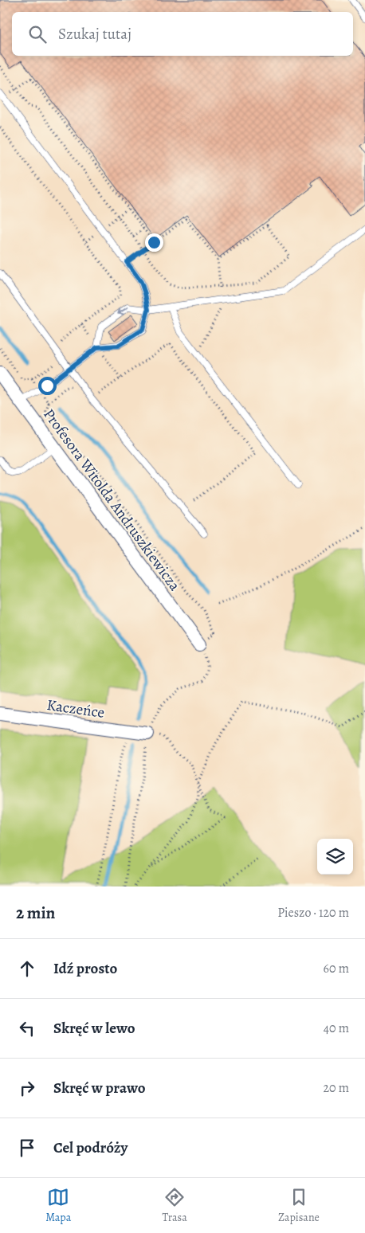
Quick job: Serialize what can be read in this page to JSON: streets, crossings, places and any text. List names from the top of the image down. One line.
{"streets":{"street":["Profesora Witolda Andruszkiewicza","Kaczeńce"]},"page":{"search":"Szukaj tutaj","heading":["2 min","Pieszo · 120 m"],"list":[["Idź prosto","60 m"],["Skręć w lewo","40 m"],["Skręć w prawo","20 m"],"Cel podróży"],"nav":["Mapa","Trasa","Zapisane"]}}
